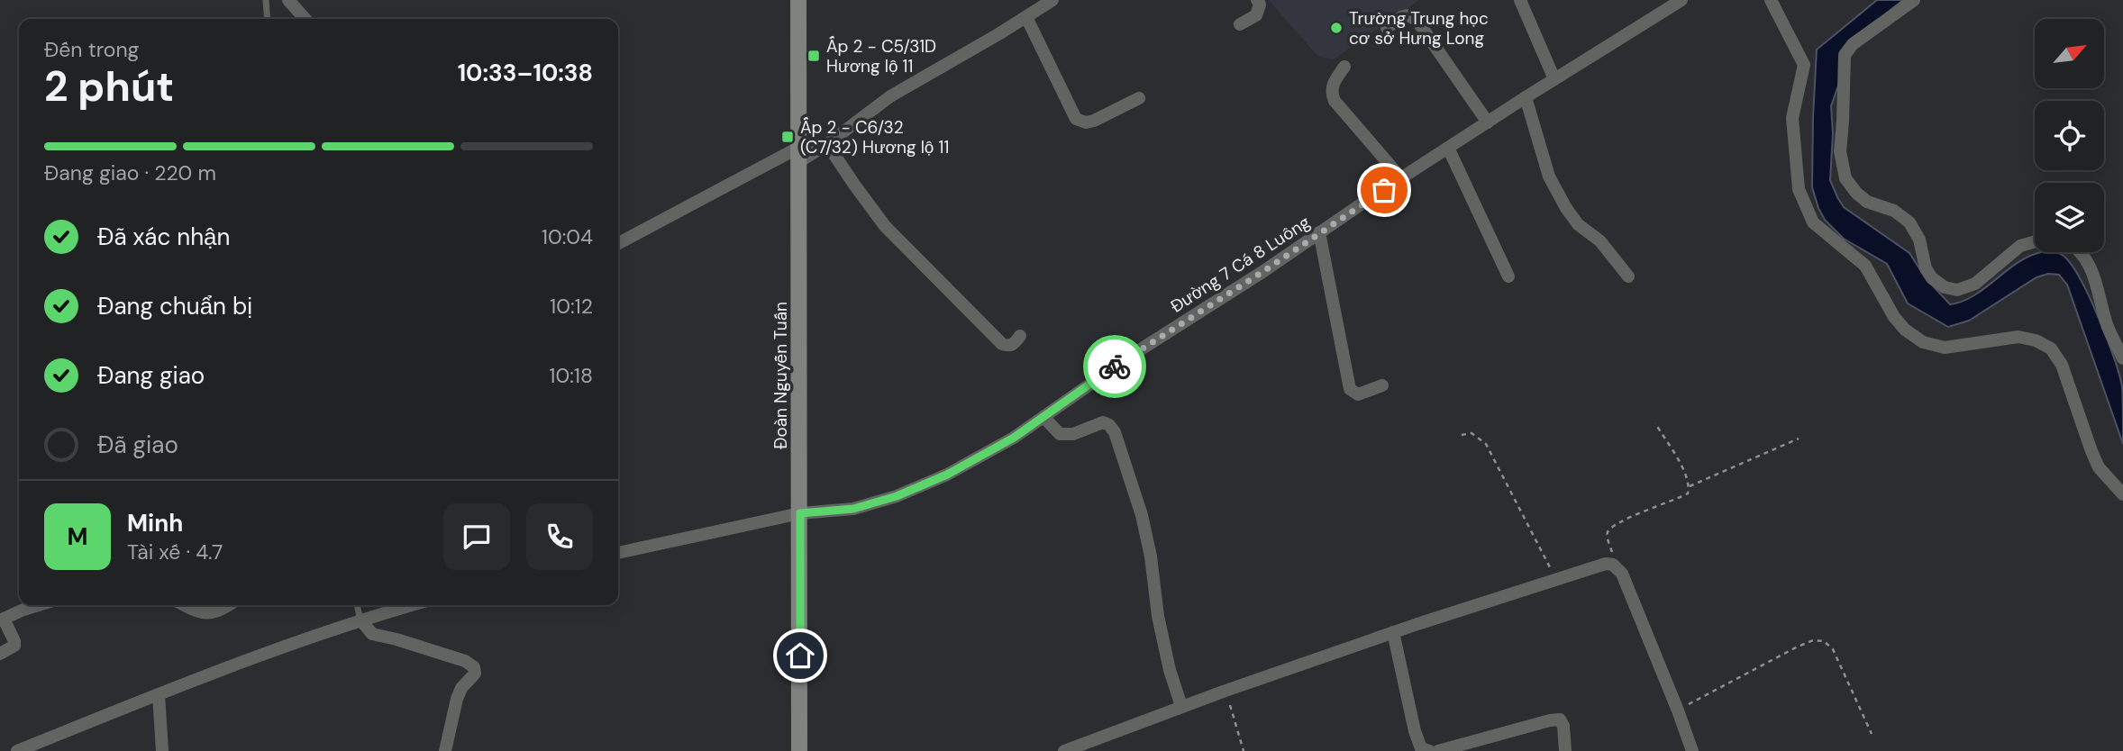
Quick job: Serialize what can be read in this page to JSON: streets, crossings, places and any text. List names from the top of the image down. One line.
{"streets":{"main road":["Đoàn Nguyễn Tuấn"],"street":["Đường 7 Cá 8 Luông"]},"crossings":[["Đường 7 Cá 8 Luông","Đoàn Nguyễn Tuấn"]],"places":{"other":["Trường Trung học cơ sở Hưng Long"],"transit":["Ấp 2 - C5/31D Hương lộ 11","Ấp 2 - C6/32 (C7/32) Hương lộ 11"]},"north":"top right","page":{"heading":["2 phút","Đến trong","10:33–10:38"],"panel":["Minh","Tài xế · 4.7"],"bar":"Đang giao · 220 m","list":[["Đã xác nhận","10:04"],["Đang chuẩn bị","10:12"],["Đang giao","10:18"],"Đã giao"],"round":"M"}}
